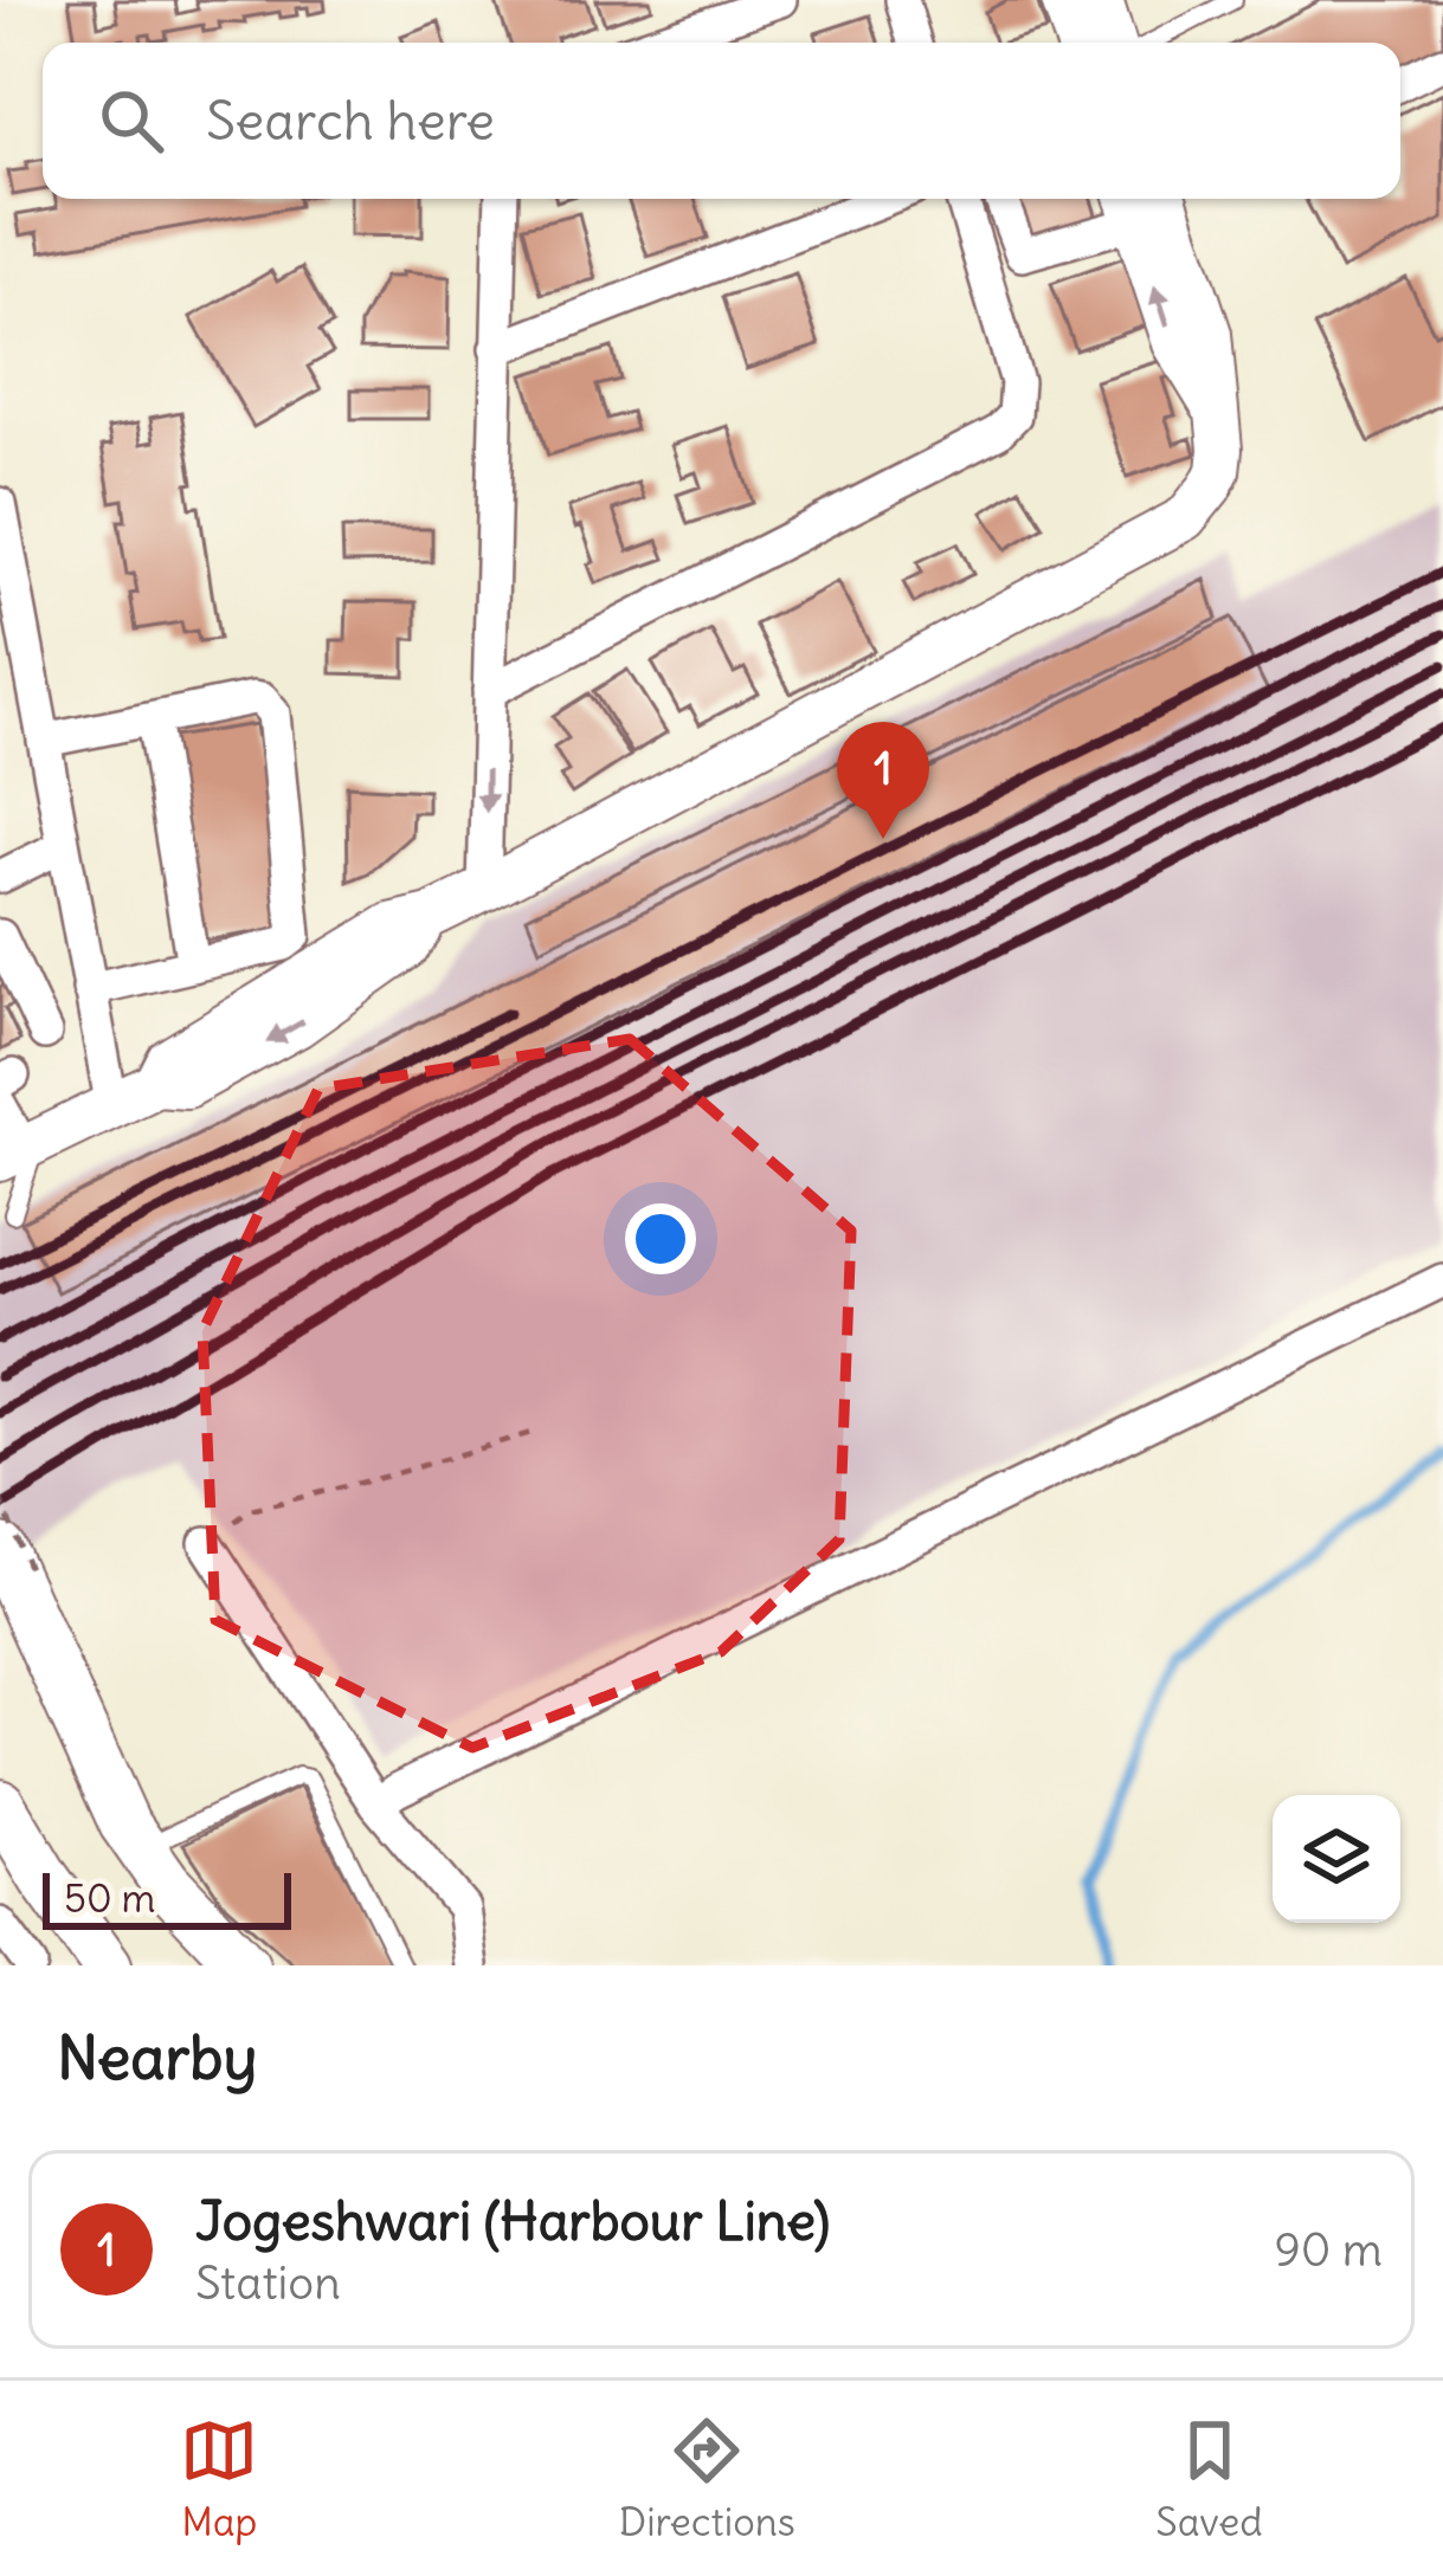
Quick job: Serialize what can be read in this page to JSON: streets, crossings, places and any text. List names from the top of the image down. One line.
{"scale_bar":"50 m","page":{"search":"Search here","pins":"1","scale":"50 m","heading":"Nearby","list":[{"mark":"1","name":"Jogeshwari (Harbour Line)","note":"Station","value":"90 m"}],"nav":["Map","Directions","Saved"]}}
